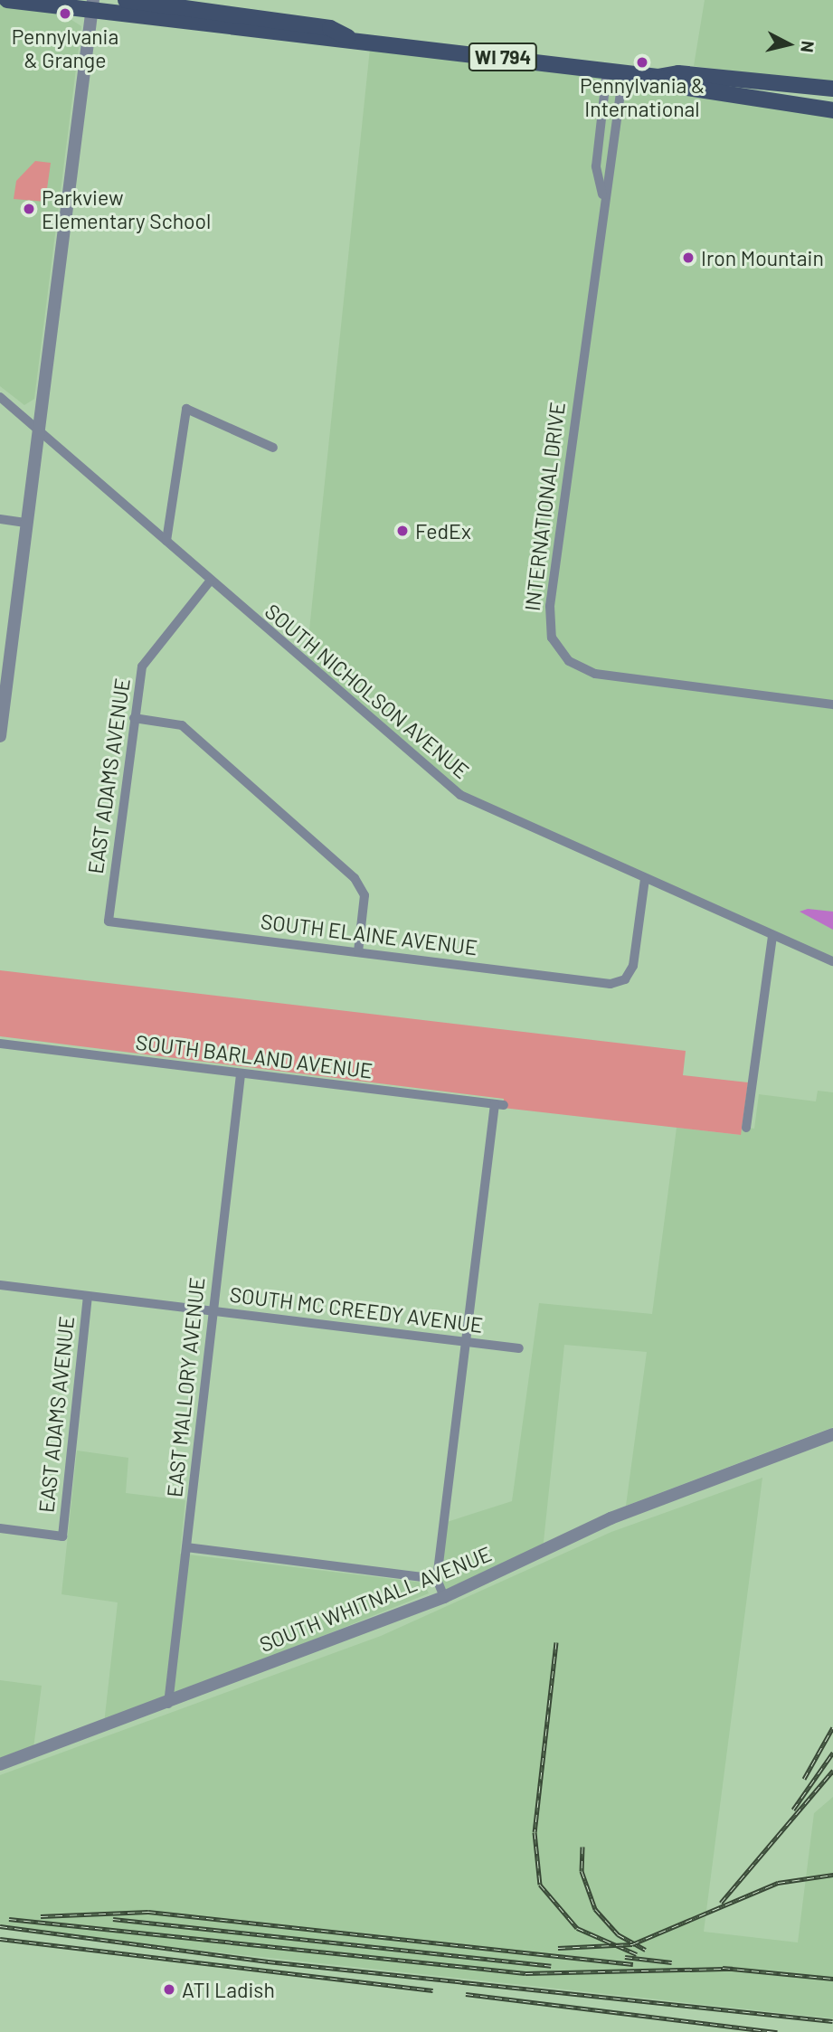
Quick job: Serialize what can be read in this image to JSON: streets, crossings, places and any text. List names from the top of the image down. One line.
{"streets":{"main road":["WI 794"],"street":["INTERNATIONAL DRIVE","SOUTH NICHOLSON AVENUE","EAST ADAMS AVENUE","SOUTH ELAINE AVENUE","SOUTH BARLAND AVENUE","SOUTH MC CREEDY AVENUE","EAST MALLORY AVENUE","SOUTH WHITNALL AVENUE"]},"crossings":[["WI 794","INTERNATIONAL DRIVE"],["SOUTH NICHOLSON AVENUE","EAST ADAMS AVENUE"],["SOUTH NICHOLSON AVENUE","SOUTH ELAINE AVENUE"],["EAST ADAMS AVENUE","SOUTH ELAINE AVENUE"],["EAST ADAMS AVENUE","SOUTH MC CREEDY AVENUE"],["SOUTH BARLAND AVENUE","SOUTH MC CREEDY AVENUE"],["SOUTH BARLAND AVENUE","EAST MALLORY AVENUE"],["SOUTH MC CREEDY AVENUE","EAST MALLORY AVENUE"],["EAST MALLORY AVENUE","SOUTH WHITNALL AVENUE"]],"places":["Pennylvania & Grange","Pennylvania & International","Parkview Elementary School","Iron Mountain","FedEx","ATI Ladish"],"north":"right"}
